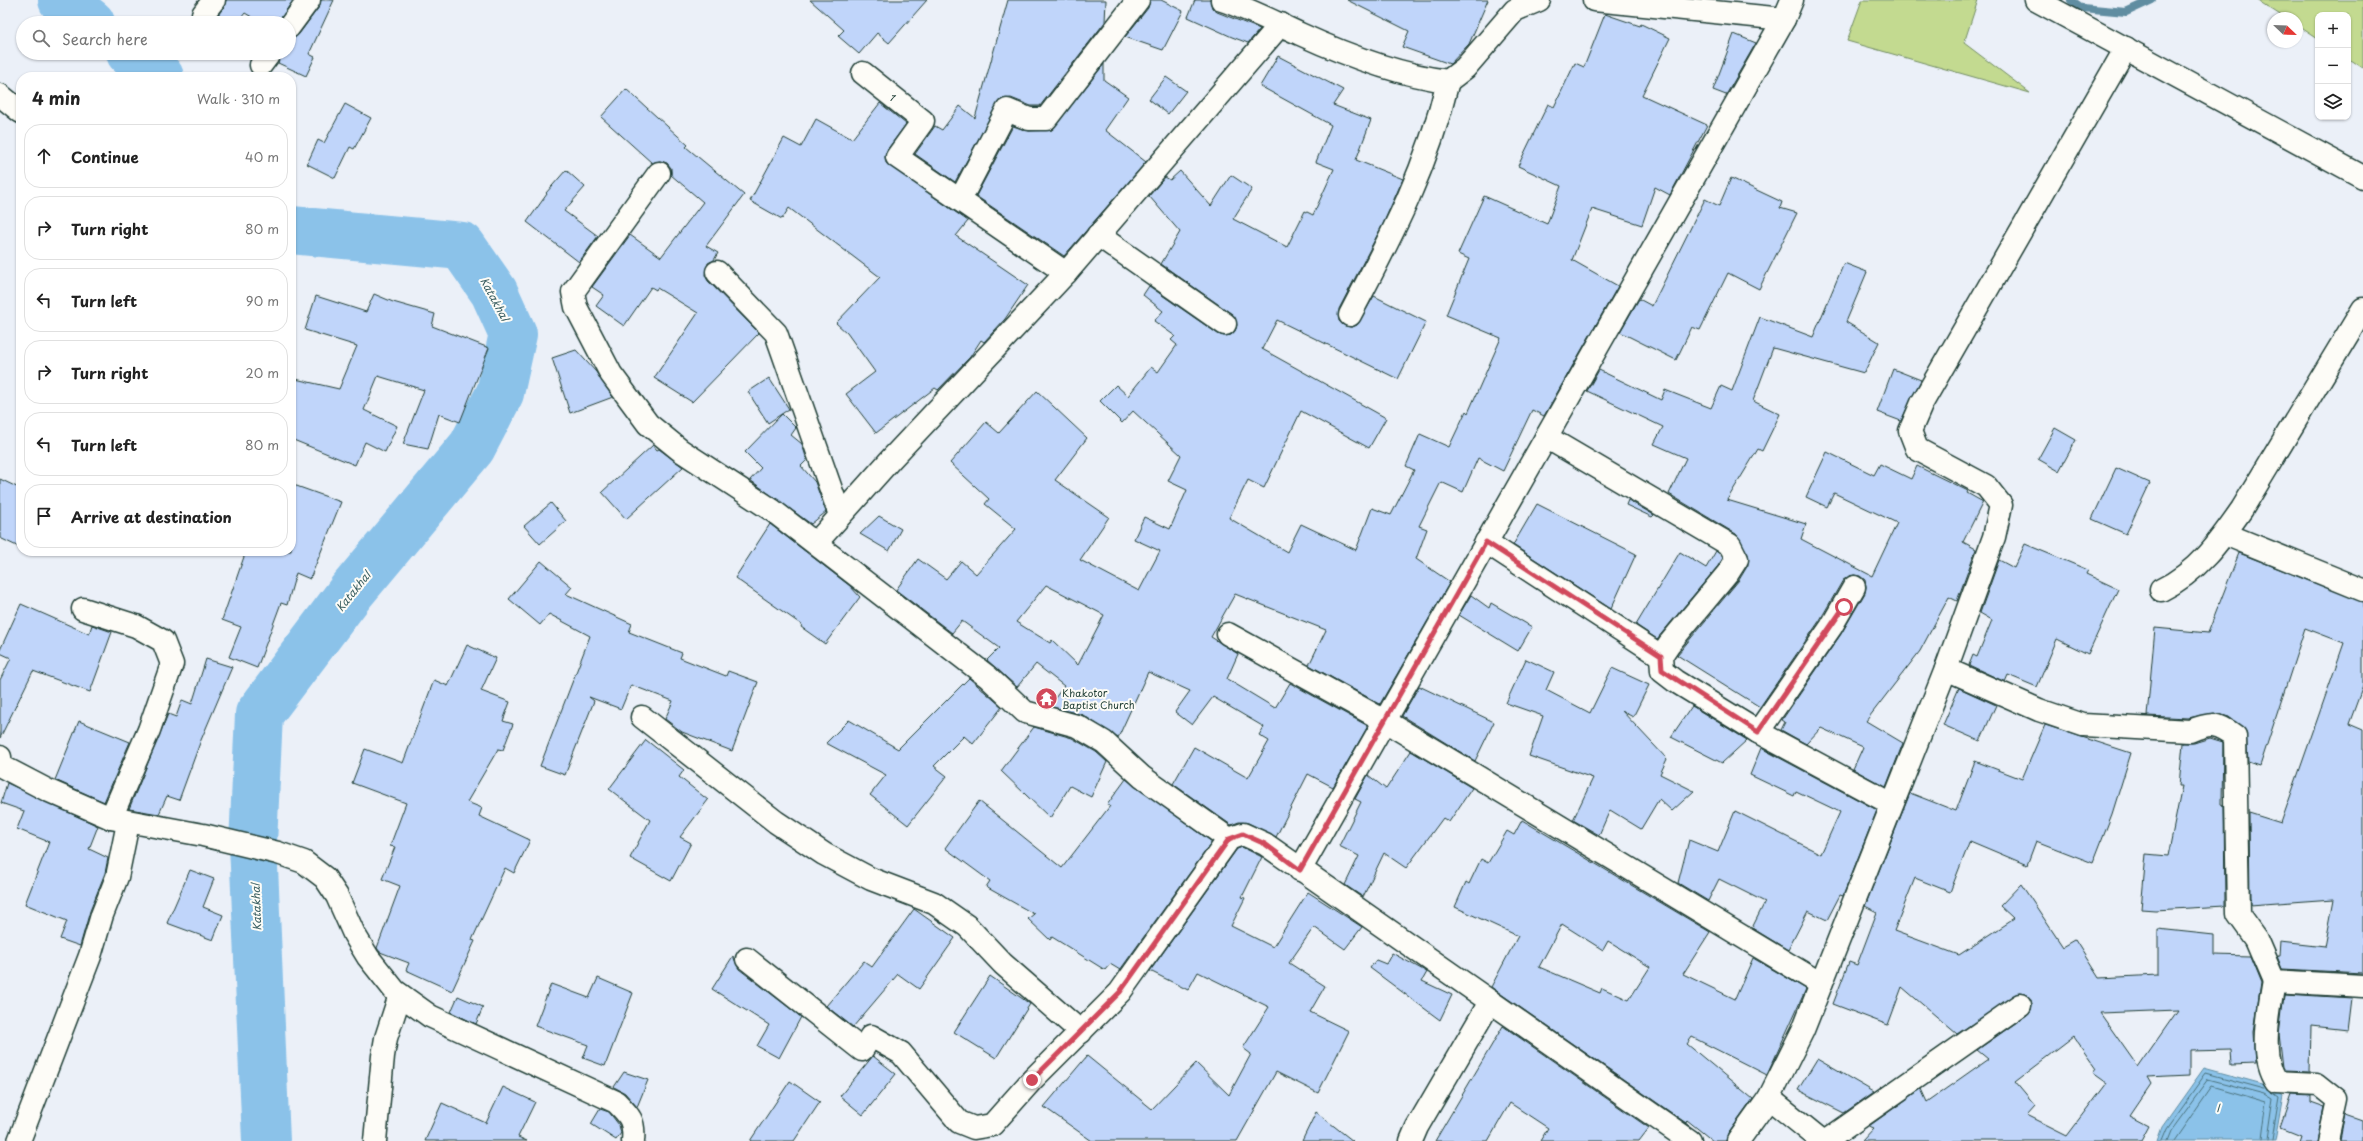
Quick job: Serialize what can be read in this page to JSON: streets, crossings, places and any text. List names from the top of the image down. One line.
{"streets":{"street":["1"]},"water":["Katakhal","I"],"places":{"temple":["Khakotor Baptist Church"]},"north":"bottom right","page":{"map_buttons":["+","−"],"search":"Search here","heading":["4 min","Walk · 310 m"],"list":[["Continue","40 m"],["Turn right","80 m"],["Turn left","90 m"],["Turn right","20 m"],["Turn left","80 m"],"Arrive at destination"]}}
